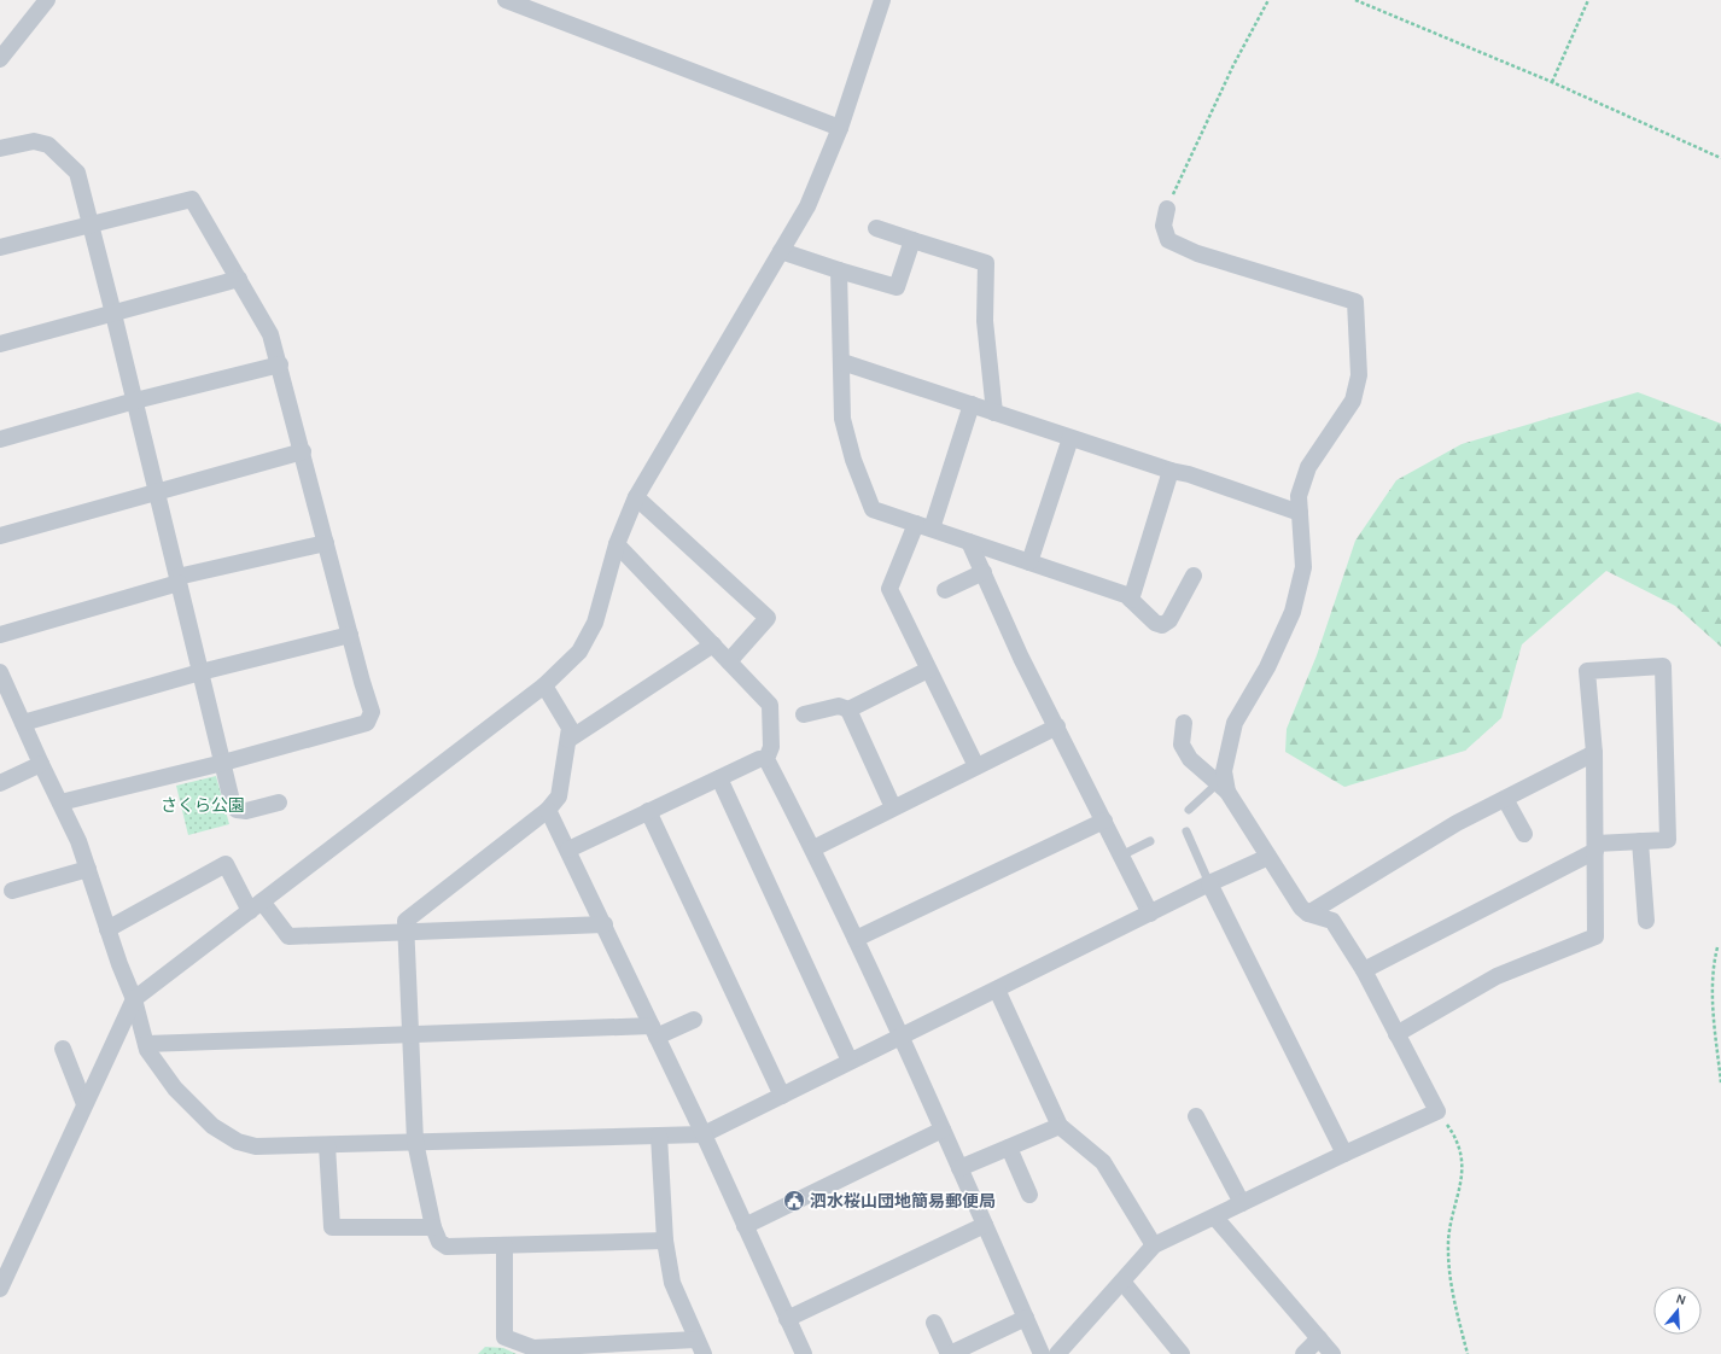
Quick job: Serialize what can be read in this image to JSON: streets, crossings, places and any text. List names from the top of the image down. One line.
{"parks":["さくら公園"],"places":{"public building":["泗水桜山団地簡易郵便局"]},"north":"top"}
